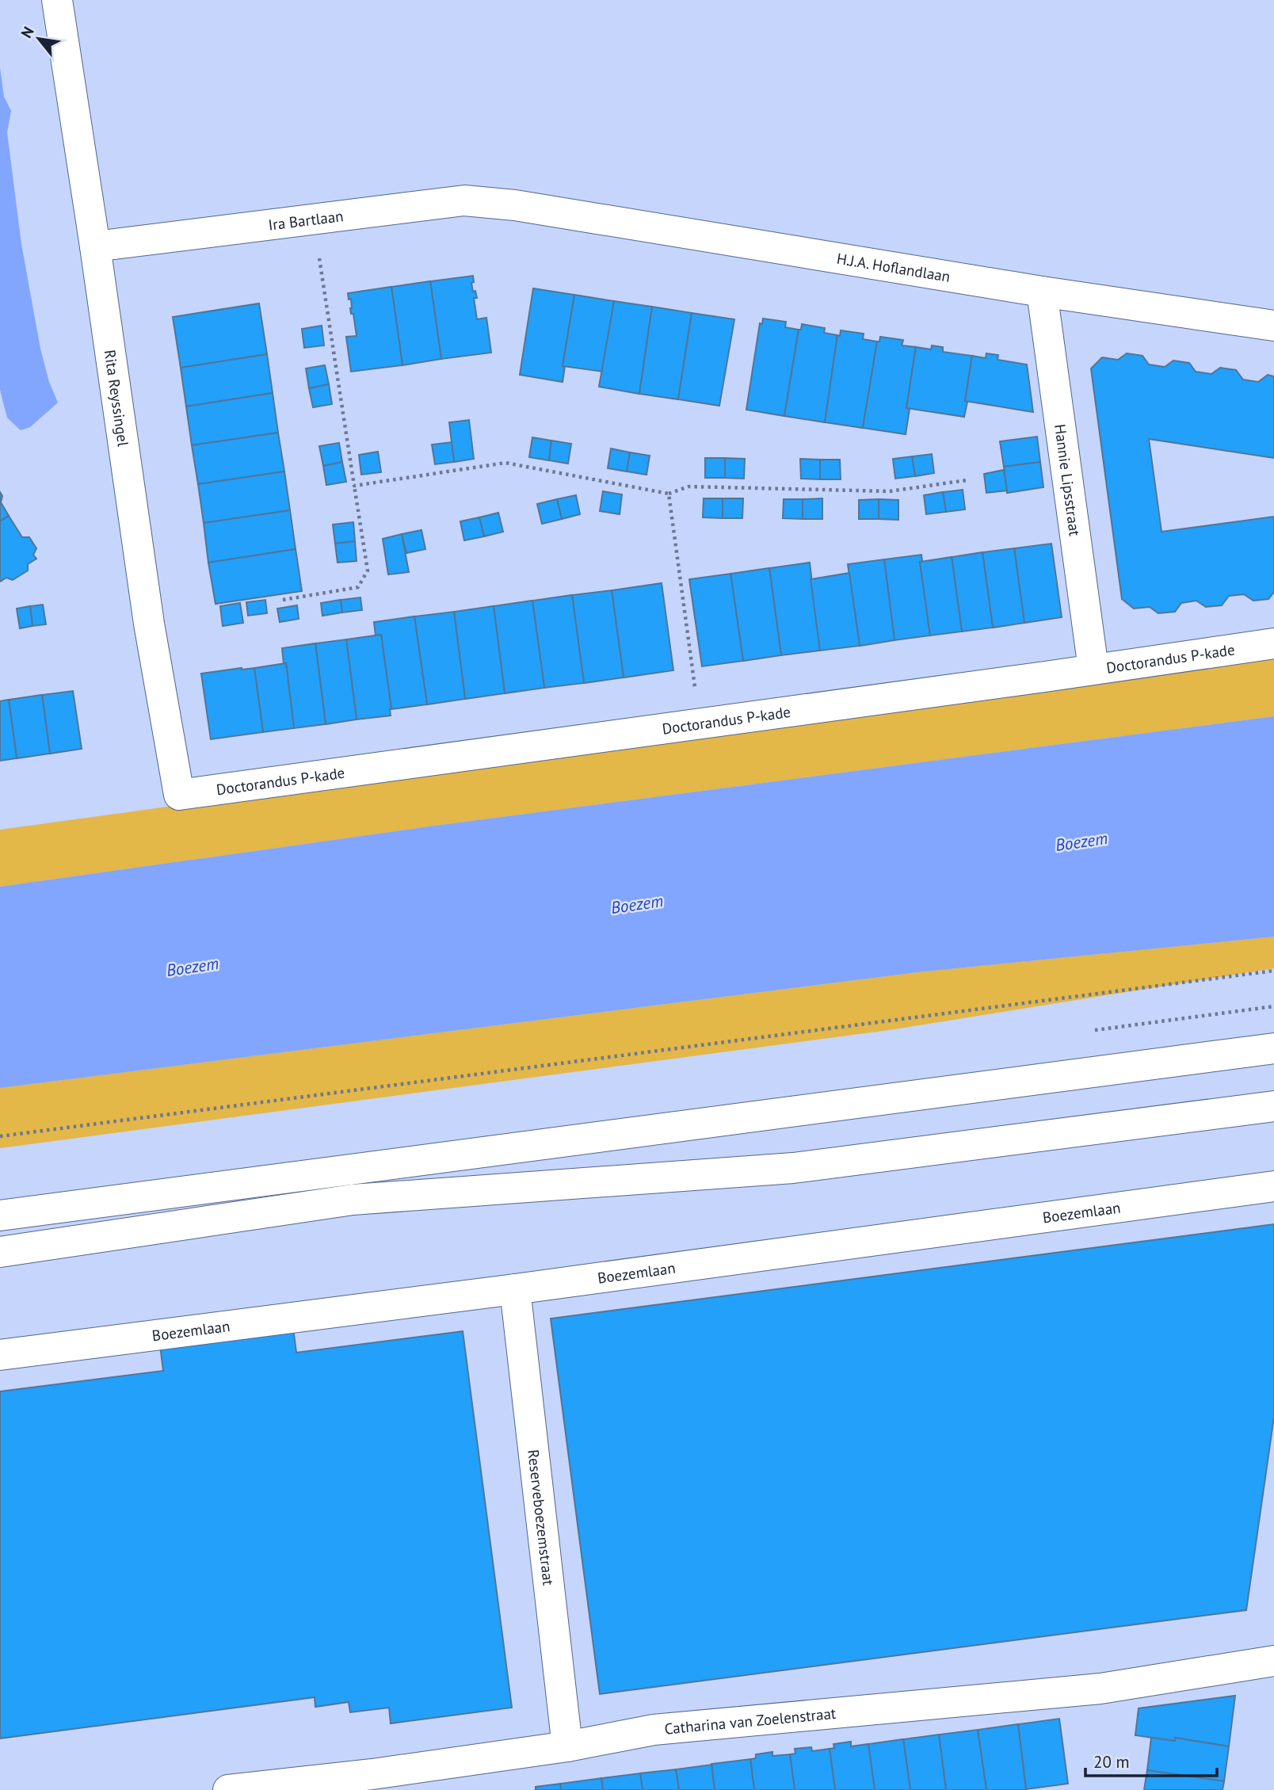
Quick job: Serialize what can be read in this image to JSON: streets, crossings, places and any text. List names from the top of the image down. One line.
{"streets":{"street":["Ira Bartlaan","H.J.A. Hoflandlaan","Rita Reyssingel","Hannie Lipsstraat","Doctorandus P-kade","Boezemlaan","Reserveboezemstraat","Catharina van Zoelenstraat"]},"crossings":[["Ira Bartlaan","H.J.A. Hoflandlaan"],["Ira Bartlaan","Rita Reyssingel"],["H.J.A. Hoflandlaan","Hannie Lipsstraat"],["Rita Reyssingel","Doctorandus P-kade"],["Hannie Lipsstraat","Doctorandus P-kade"],["Boezemlaan","Reserveboezemstraat"],["Reserveboezemstraat","Catharina van Zoelenstraat"]],"water":["Boezem"],"scale_bar":"20 m","north":"top left"}
